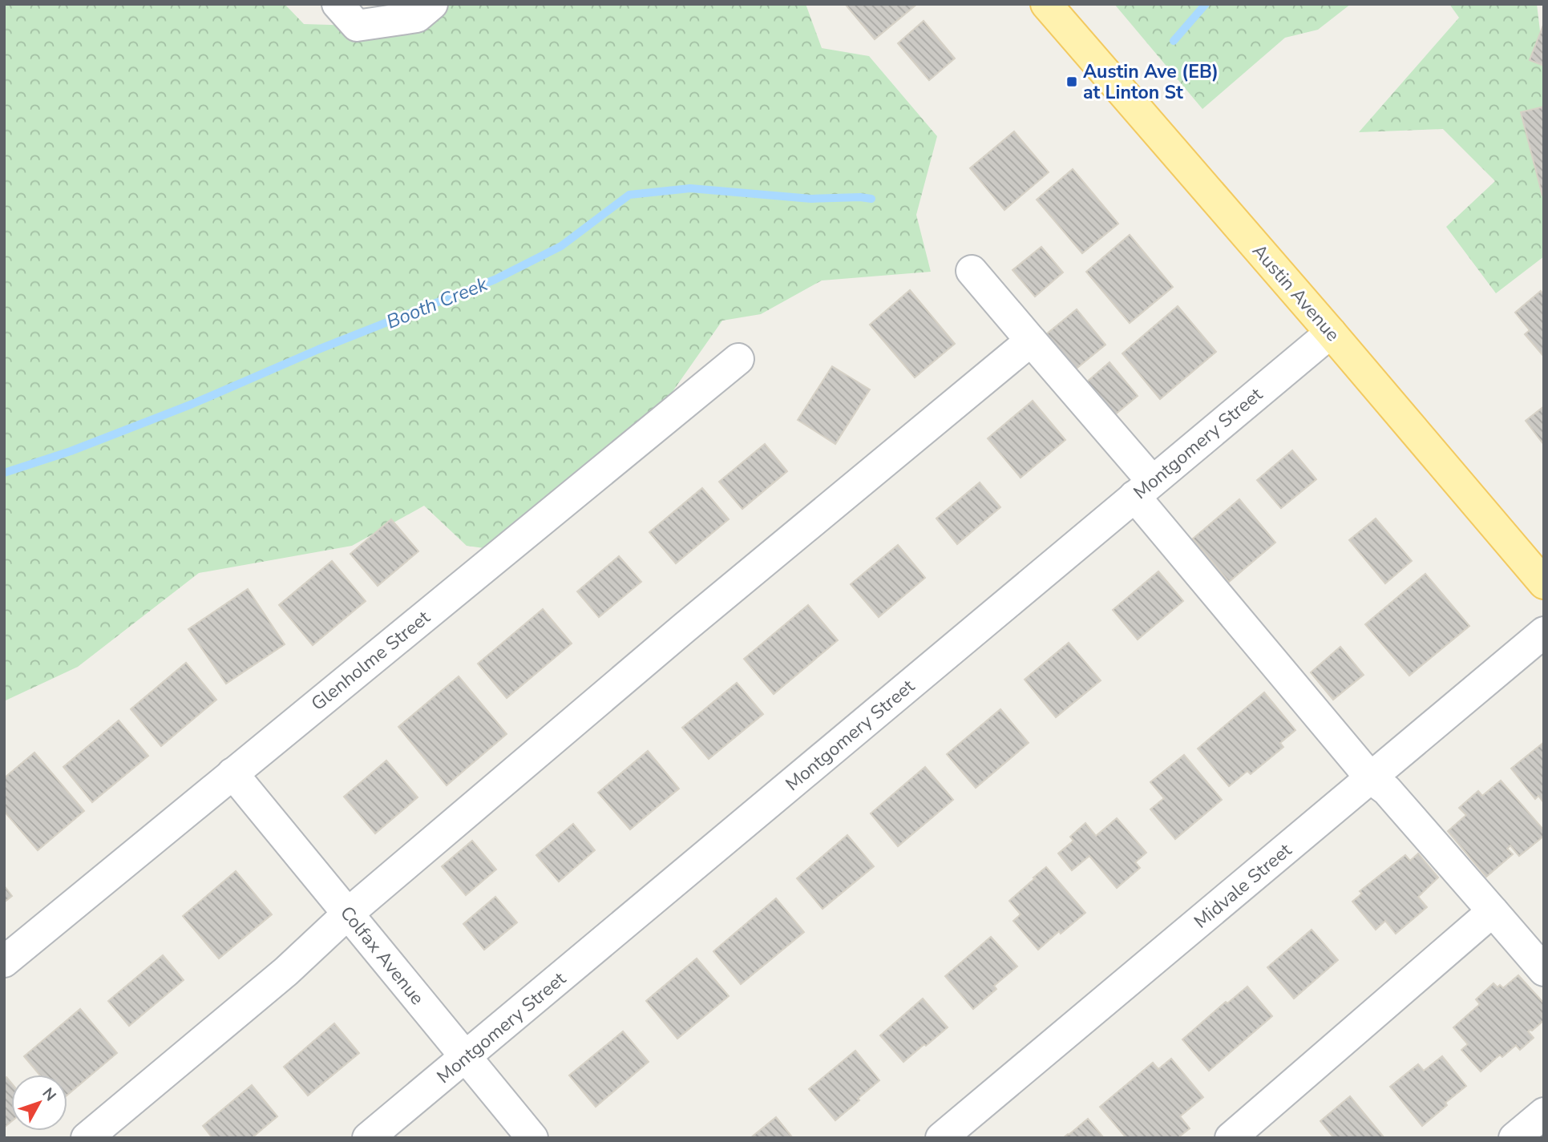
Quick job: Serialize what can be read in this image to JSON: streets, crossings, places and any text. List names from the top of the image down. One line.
{"streets":{"main road":["Austin Avenue"],"street":["Montgomery Street","Glenholme Street","Midvale Street","Colfax Avenue"]},"crossings":[["Austin Avenue","Montgomery Street"],["Montgomery Street","Colfax Avenue"],["Glenholme Street","Colfax Avenue"]],"water":["Booth Creek"],"places":{"transit":["Austin Ave (EB) at Linton St"]},"north":"top right"}
